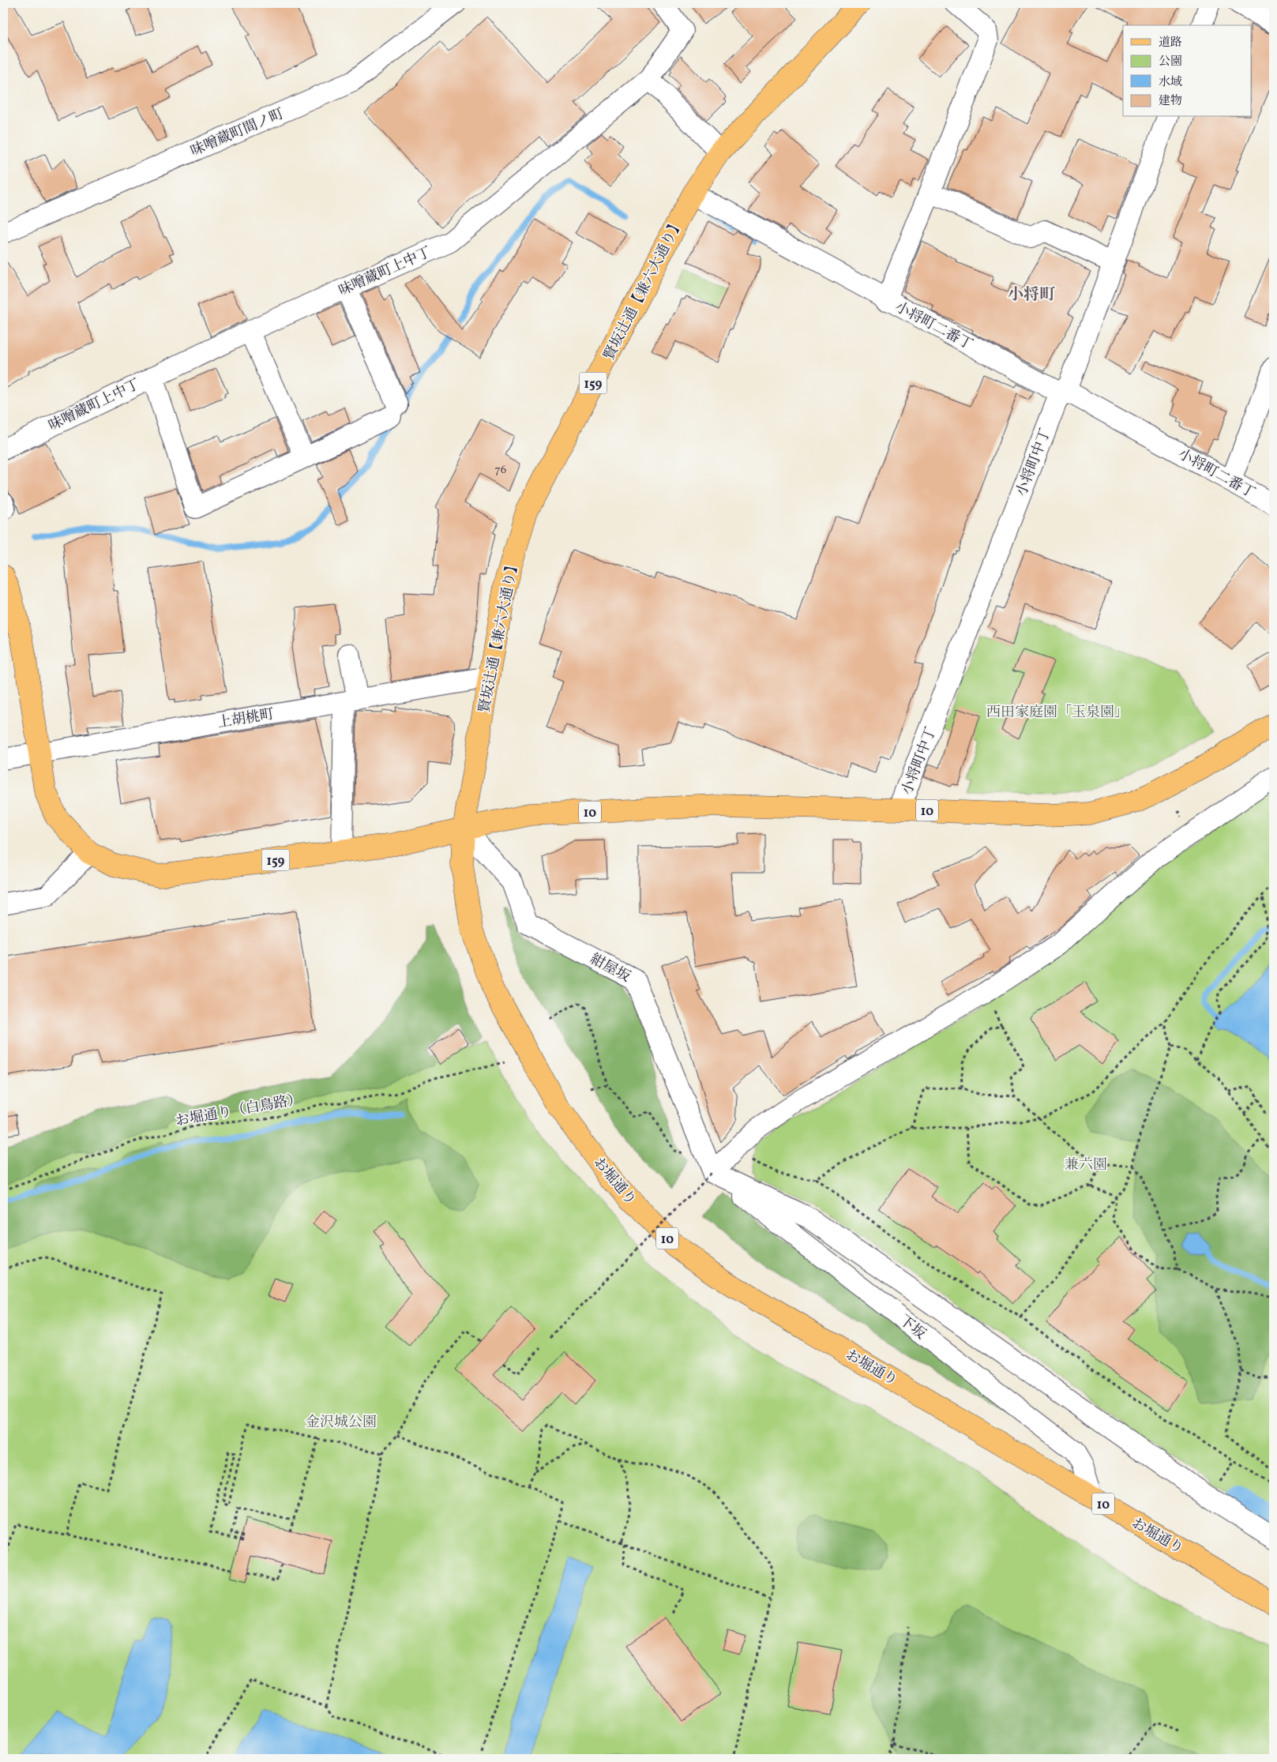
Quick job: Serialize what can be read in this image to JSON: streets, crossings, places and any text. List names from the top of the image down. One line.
{"streets":{"main road":["賢坂辻通【兼六大通り】","159","10","お堀通り"],"street":["味噌蔵町間ノ町","味噌蔵町上中丁","小将町二番丁","小将町中丁","上胡桃町","紺屋坂","下坂"],"path":["お堀通り（白鳥路）"]},"crossings":[["賢坂辻通【兼六大通り】","159"],["賢坂辻通【兼六大通り】","上胡桃町"],["賢坂辻通【兼六大通り】","10"],["賢坂辻通【兼六大通り】","紺屋坂"],["賢坂辻通【兼六大通り】","お堀通り"],["小将町二番丁","小将町中丁"],["159","上胡桃町"],["159","10"],["159","紺屋坂"],["159","お堀通り"],["小将町中丁","10"],["10","紺屋坂"],["10","お堀通り"],["紺屋坂","お堀通り"],["紺屋坂","下坂"],["お堀通り","下坂"]],"districts":["小将町"],"parks":["西田家庭園「玉泉園」","兼六園","金沢城公園"],"house_numbers":["76"],"legend":["道路","公園","水域","建物"]}
